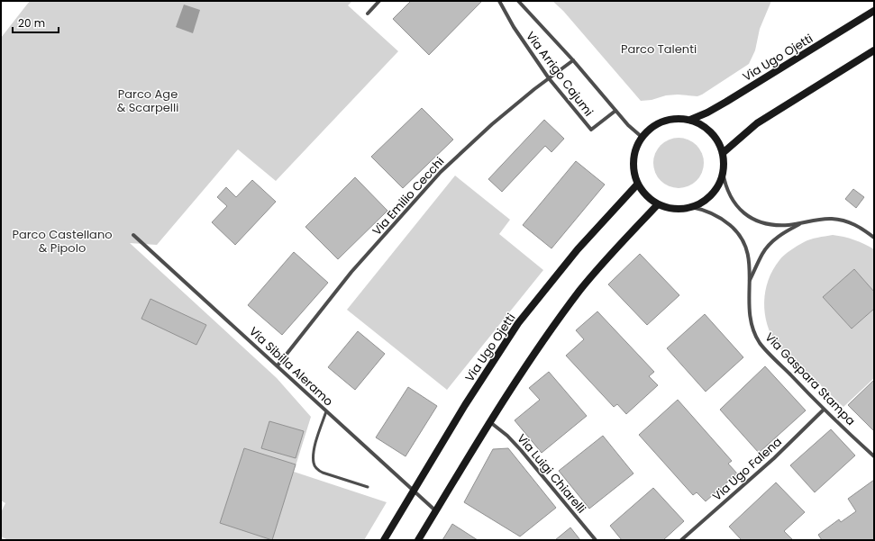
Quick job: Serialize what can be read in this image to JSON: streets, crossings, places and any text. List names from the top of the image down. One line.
{"streets":{"main road":["Via Ugo Ojetti"],"street":["Via Arrigo Cajumi","Via Emilio Cecchi","Via Sibilla Aleramo","Via Gaspara Stampa","Via Ugo Falena","Via Luigi Chiarelli"]},"crossings":[["Via Ugo Ojetti","Via Arrigo Cajumi"],["Via Ugo Ojetti","Via Sibilla Aleramo"],["Via Ugo Ojetti","Via Gaspara Stampa"],["Via Arrigo Cajumi","Via Emilio Cecchi"],["Via Arrigo Cajumi","Via Gaspara Stampa"],["Via Emilio Cecchi","Via Sibilla Aleramo"],["Via Gaspara Stampa","Via Ugo Falena"]],"parks":["Parco Talenti","Parco Age & Scarpelli","Parco Castellano & Pipolo"],"scale_bar":"20 m"}
